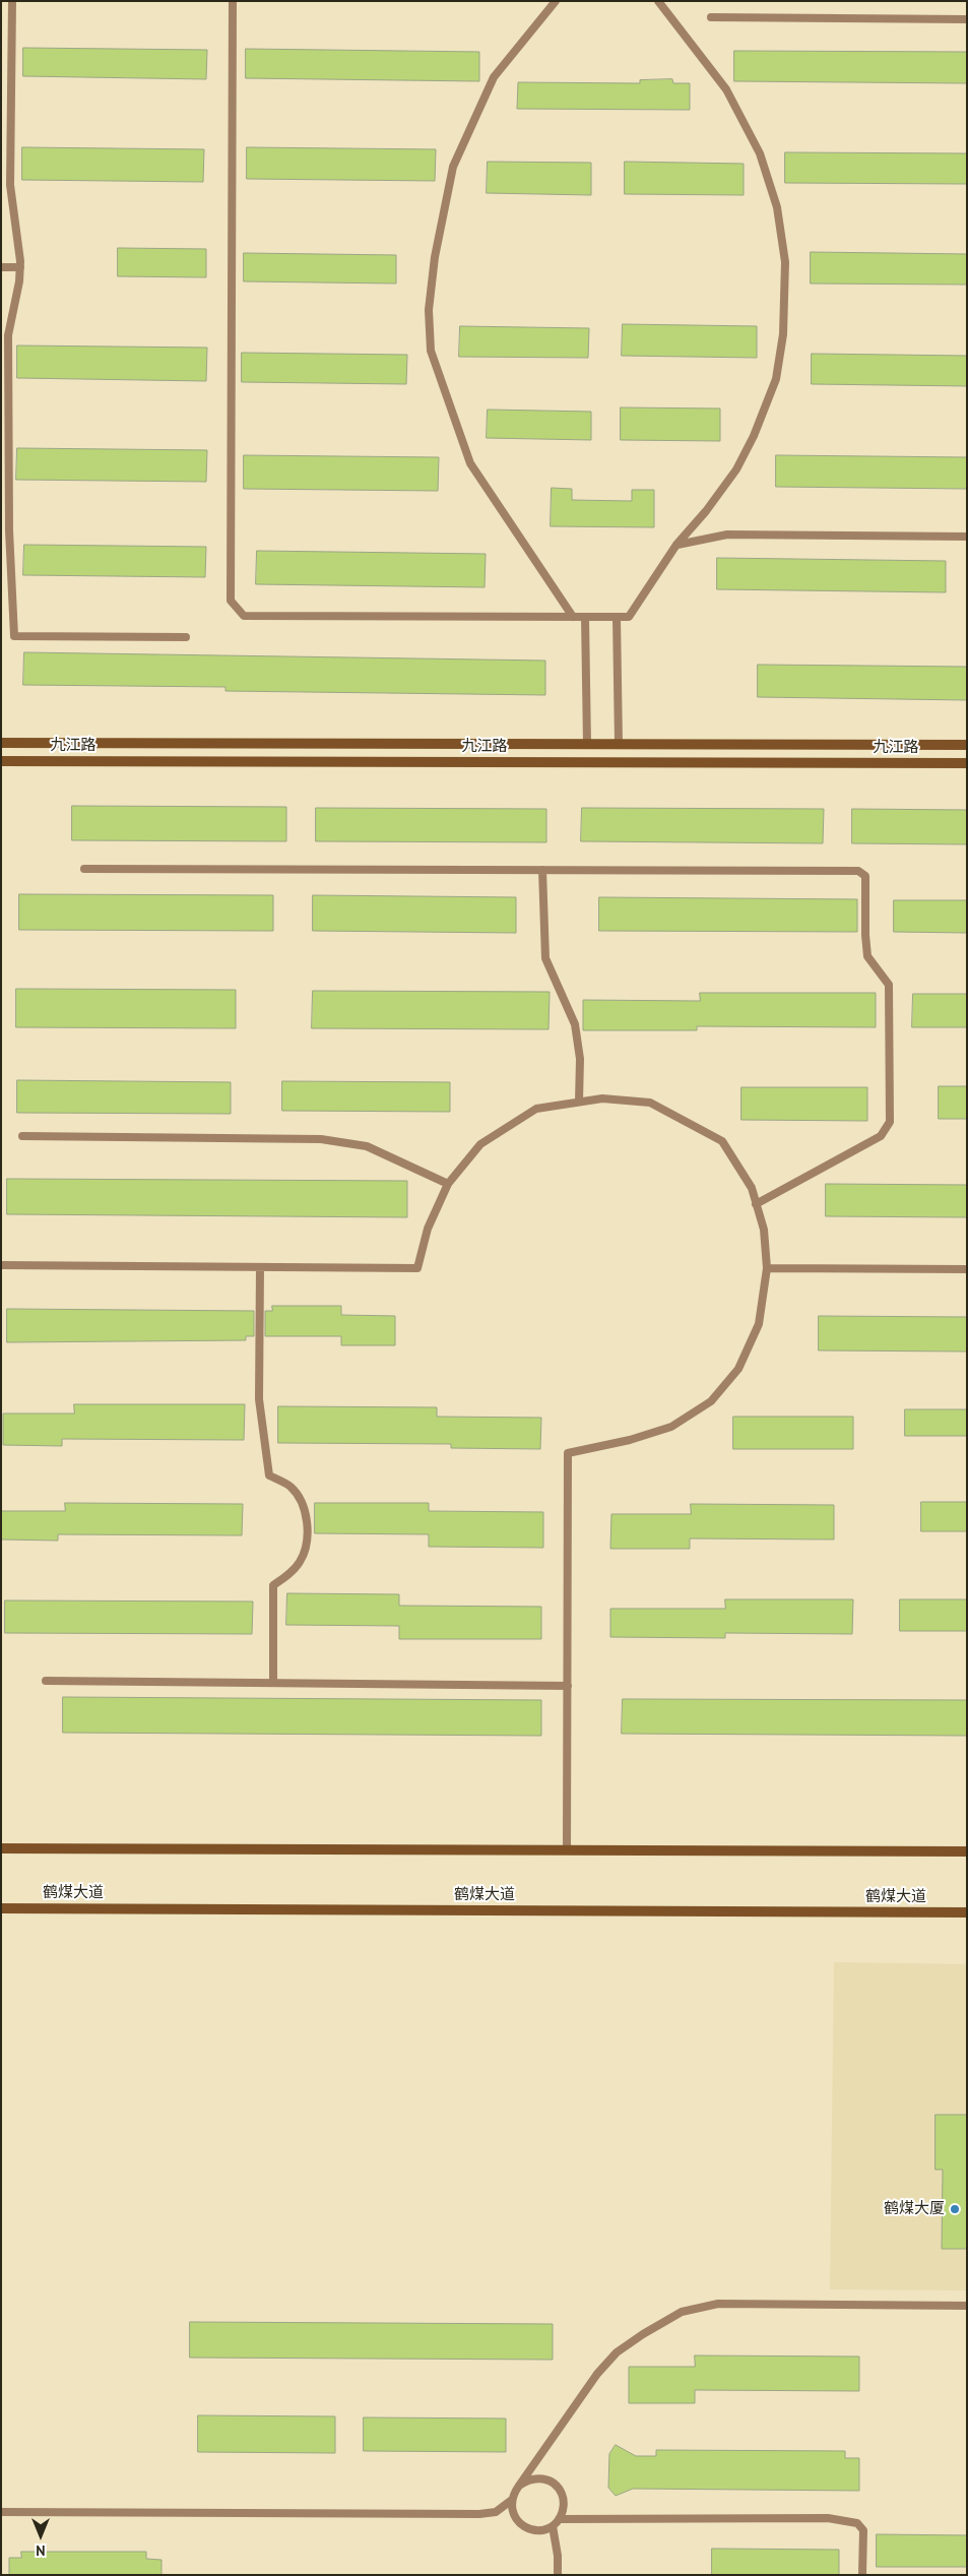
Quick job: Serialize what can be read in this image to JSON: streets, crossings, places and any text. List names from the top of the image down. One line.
{"streets":{"street":["九江路","鹤煤大道"]},"places":["鹤煤大厦"],"north":"bottom"}
